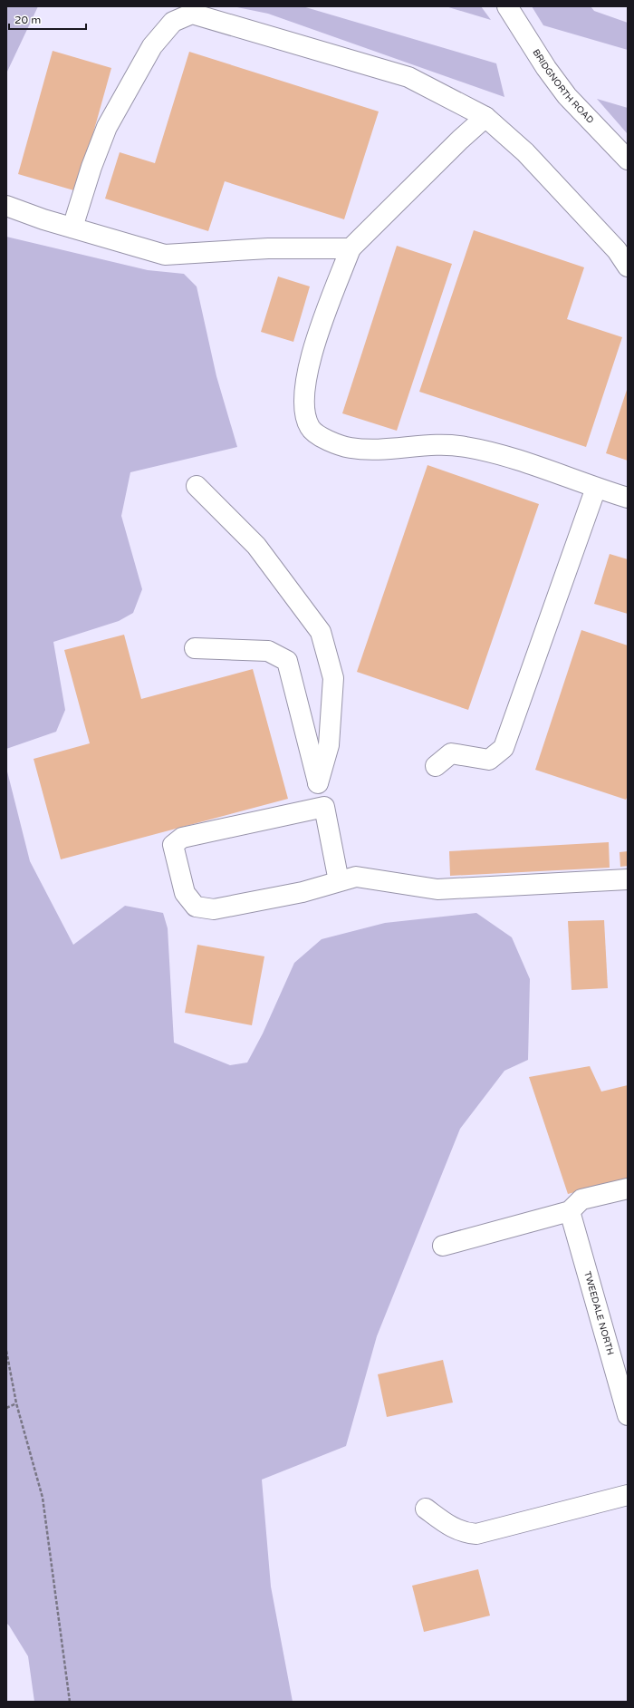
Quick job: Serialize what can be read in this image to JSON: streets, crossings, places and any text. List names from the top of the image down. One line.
{"streets":{"street":["BRIDGNORTH ROAD","TWEEDALE NORTH"]},"scale_bar":"20 m"}
